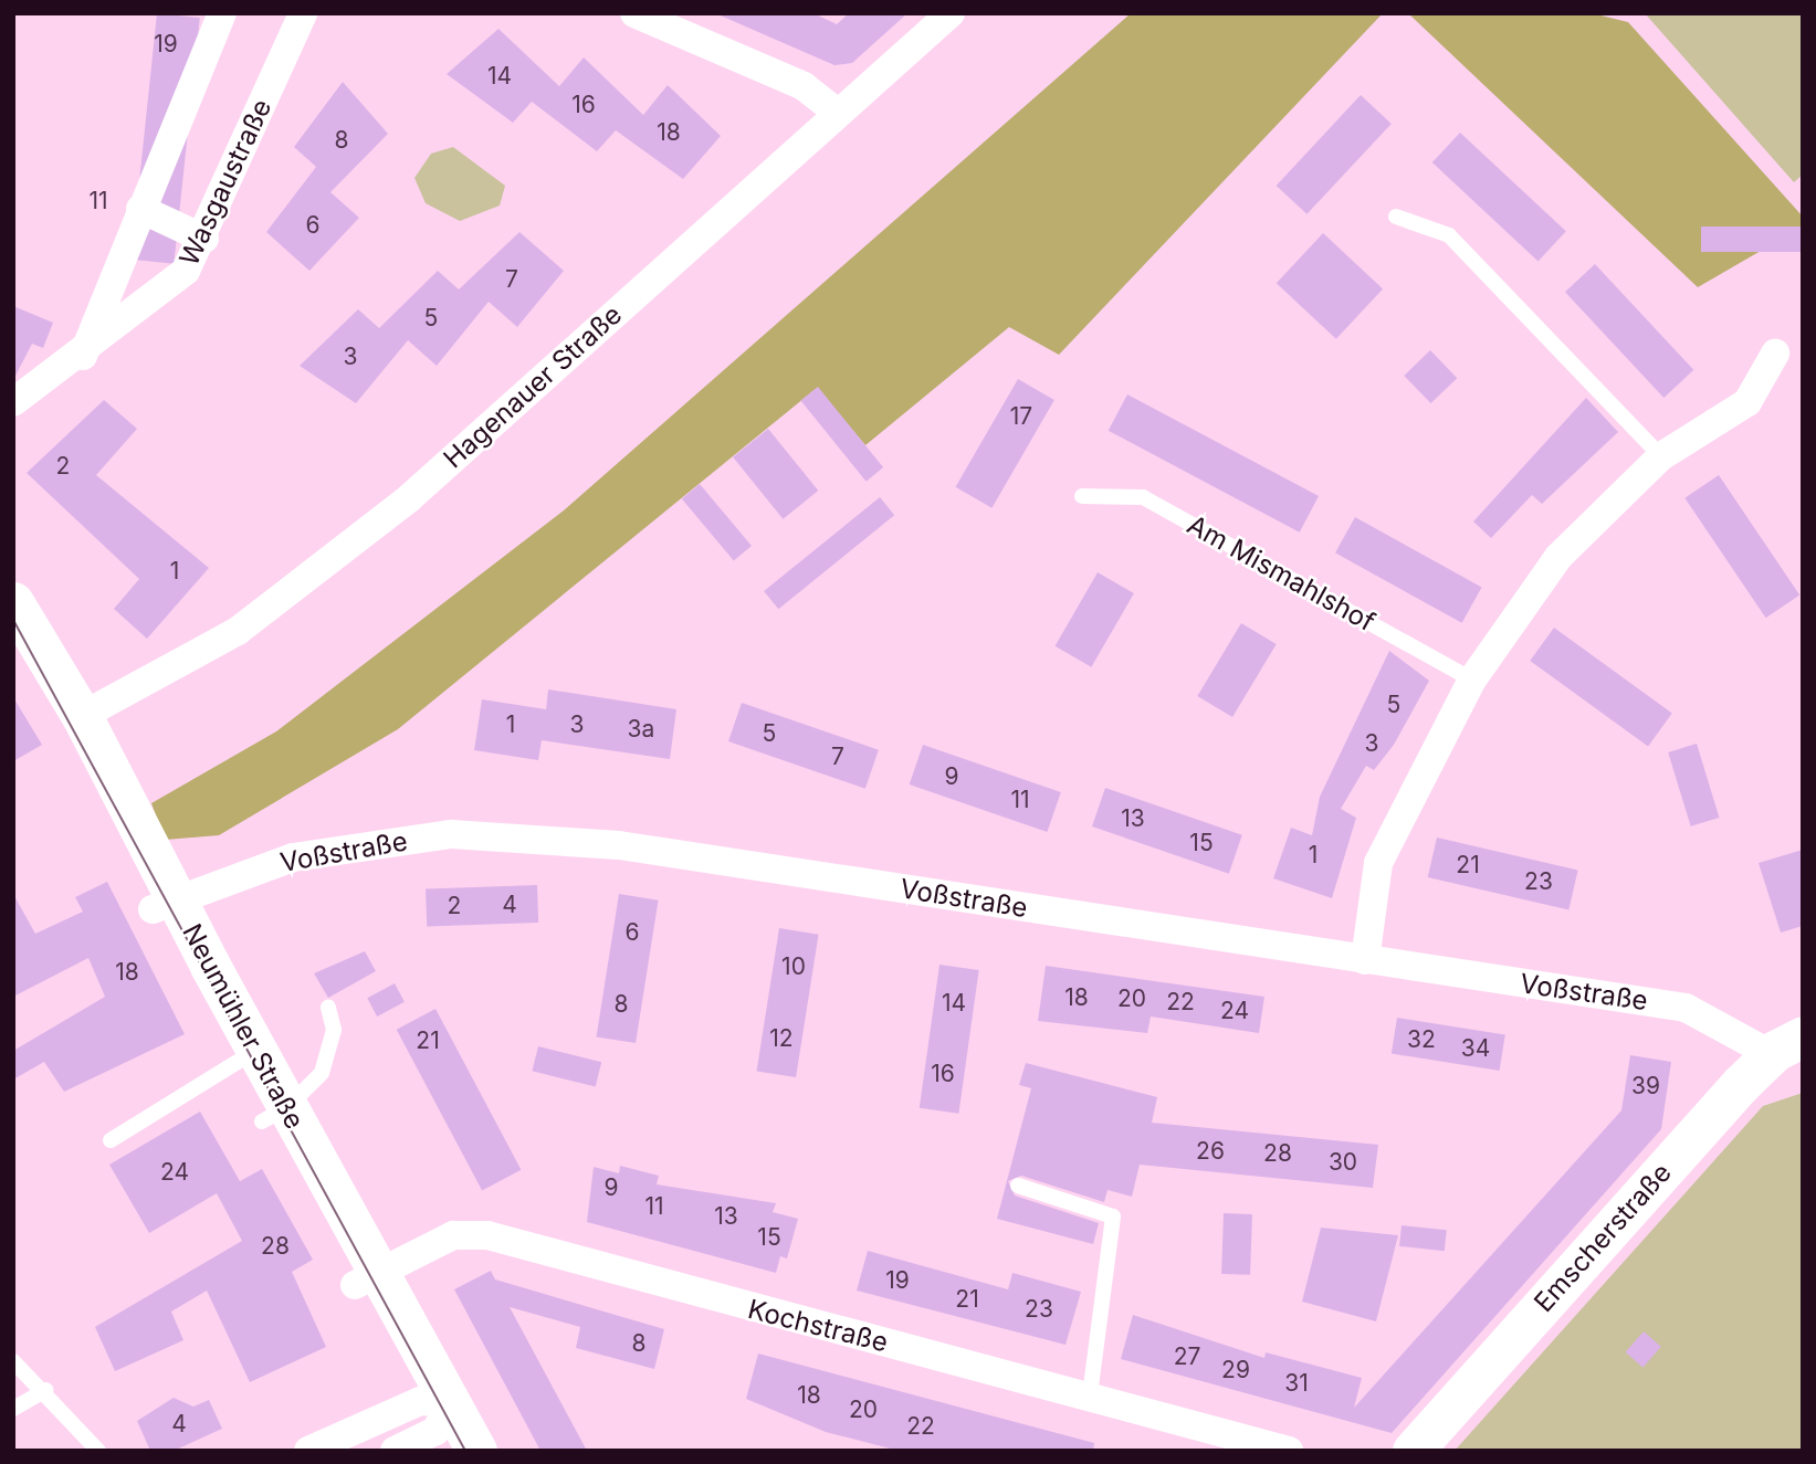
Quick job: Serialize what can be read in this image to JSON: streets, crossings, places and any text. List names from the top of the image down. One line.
{"streets":{"main road":["Neumühler Straße","Emscherstraße"],"street":["Wasgaustraße","Hagenauer Straße","Voßstraße","Kochstraße"],"lane":["Am Mismahlshof"]},"crossings":[["Hagenauer Straße","Neumühler Straße"],["Voßstraße","Neumühler Straße"],["Voßstraße","Emscherstraße"],["Neumühler Straße","Kochstraße"]],"house_numbers":["19","14","16","18","8","11","6","7","5","3","17","2","1","5","1","3","3a","5","3","7","9","11","13","15","1","21","23","4","2","6","10","18","18","20","22","14","8","24","12","32","21","34","16","39","26","28","30","24","9","11","13","15","28","19","21","23","8","27","29","31","18","20","4","22"]}
